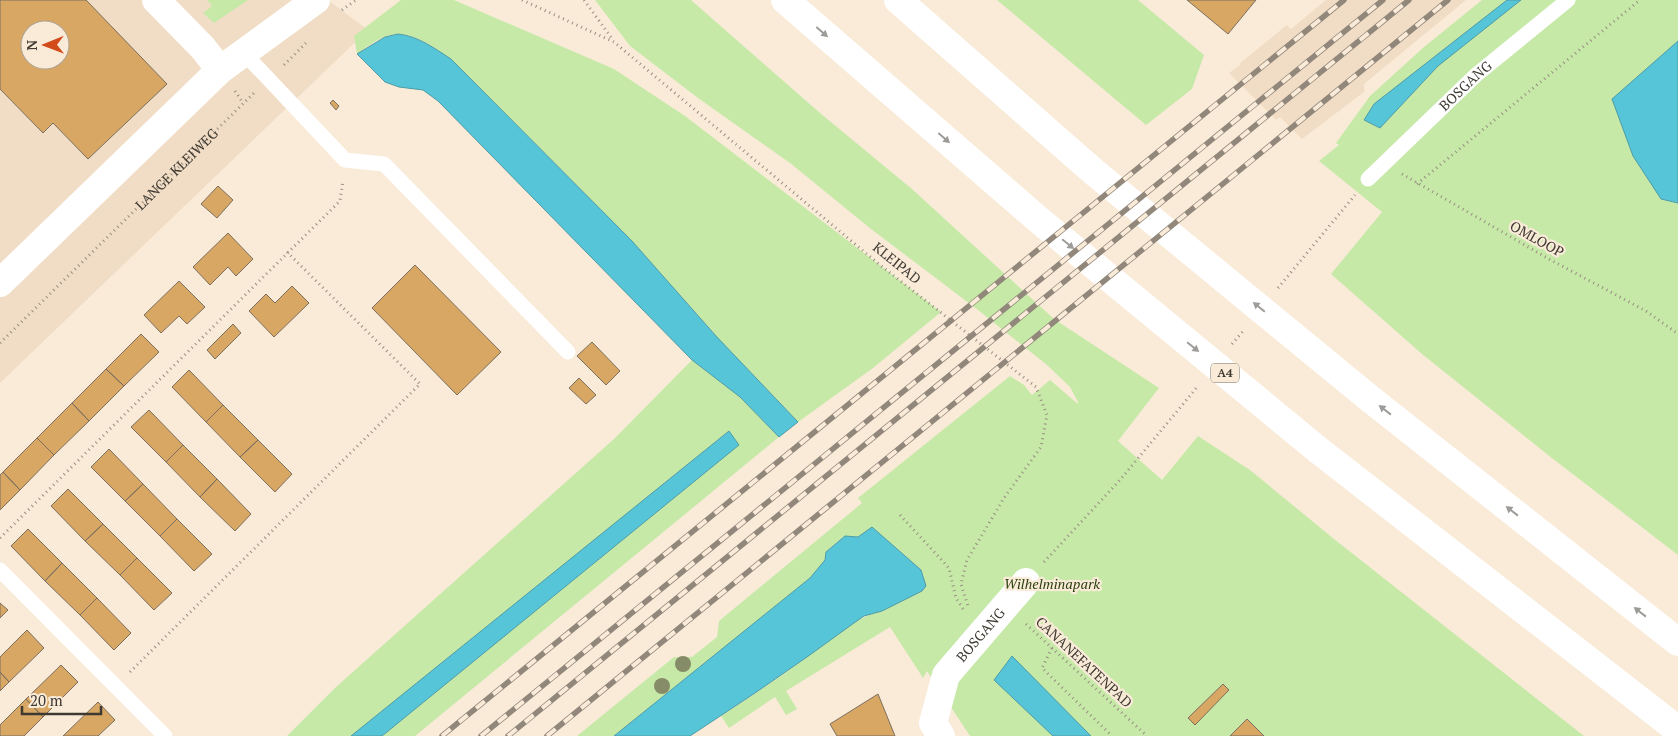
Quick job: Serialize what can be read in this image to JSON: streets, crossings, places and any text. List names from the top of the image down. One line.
{"streets":{"main road":["BOSGANG","A4"],"path":["LANGE KLEIWEG","OMLOOP","KLEIPAD","CANANEFATENPAD"]},"crossings":[["BOSGANG","OMLOOP"],["BOSGANG","KLEIPAD"],["BOSGANG","CANANEFATENPAD"]],"parks":["Wilhelminapark"],"scale_bar":"20 m","north":"left"}
